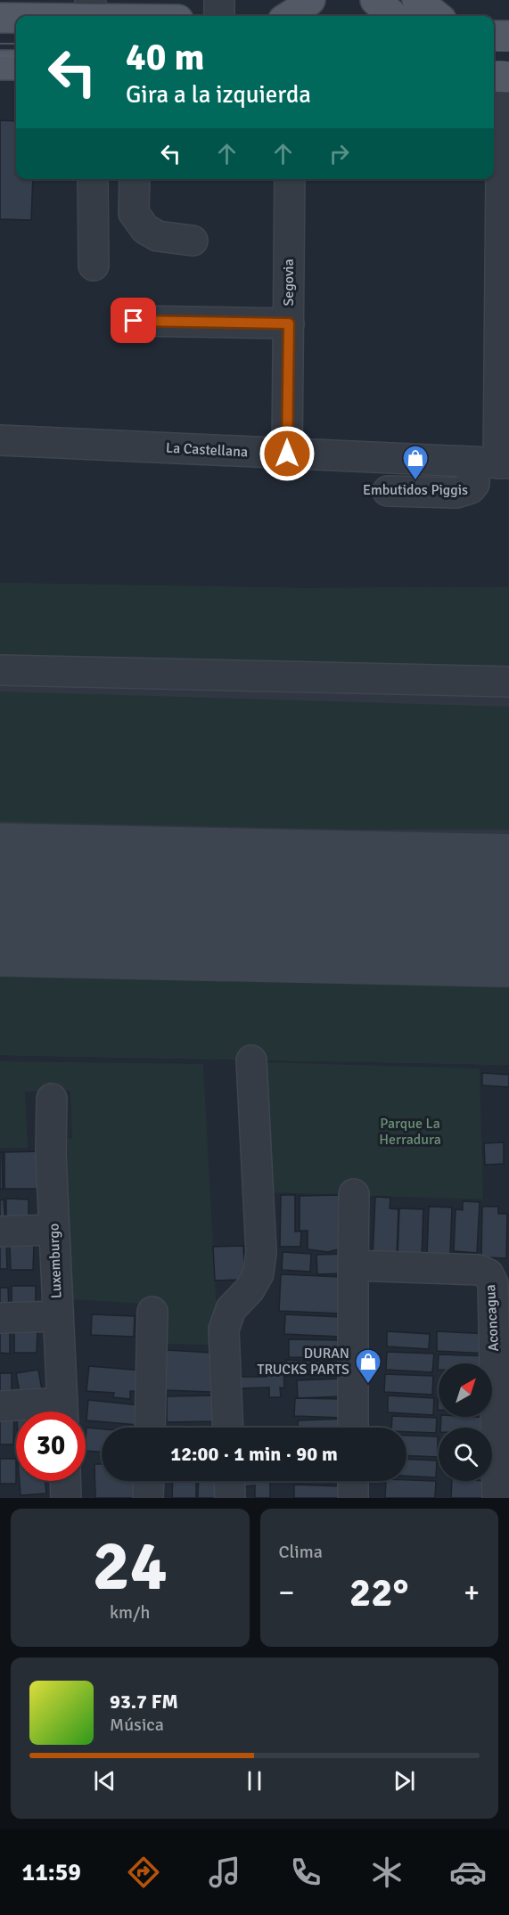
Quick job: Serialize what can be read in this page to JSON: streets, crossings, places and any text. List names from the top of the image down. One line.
{"streets":{"street":["Segovia","La Castellana","Luxemburgo","Aconcagua"]},"crossings":[["Segovia","La Castellana"]],"parks":["Parque La Herradura"],"places":{"shop":["Embutidos Piggis","DURAN TRUCKS PARTS"]},"north":"top right","page":{"turn":["40 m","Gira a la izquierda"],"limit":"30","trip":"12:00 · 1 min · 90 m","tile":[["24","km/h"],"Clima"],"heat":["−","22°","+"],"song":["93.7 FM","Música"],"tabs":"11:59"}}
